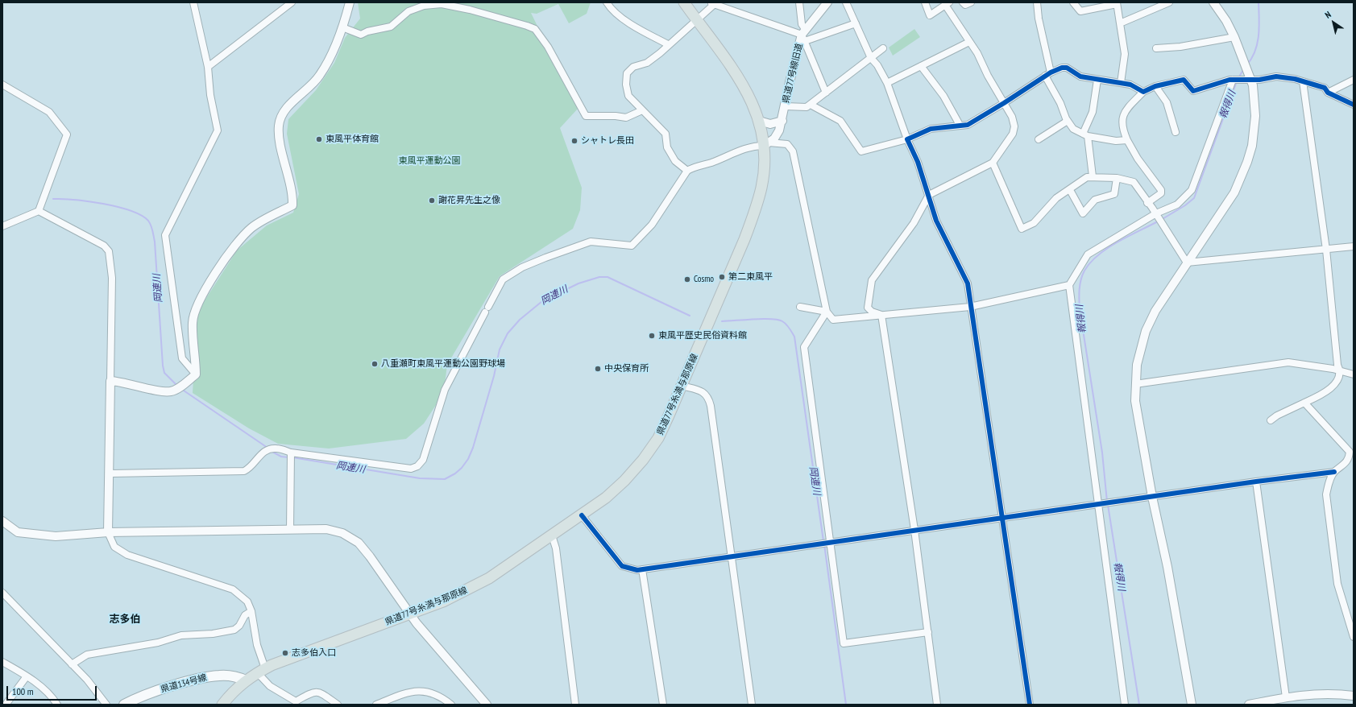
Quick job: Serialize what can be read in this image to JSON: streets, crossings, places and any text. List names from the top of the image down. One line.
{"streets":{"main road":["県道77号糸満与那原線","県道134号線"],"street":["県道77号線旧道"]},"crossings":[["県道77号線旧道","県道77号糸満与那原線"],["県道77号糸満与那原線","県道134号線"]],"districts":["志多伯"],"water":["報得川","岡連川"],"parks":["東風平運動公園"],"places":["東風平体育館","シャトレ長田","謝花昇先生之像","第二東風平","Cosmo","東風平歴史民俗資料館","八重瀬町東風平運動公園野球場","中央保育所","志多伯入口"],"scale_bar":"100 m","north":"top left"}
